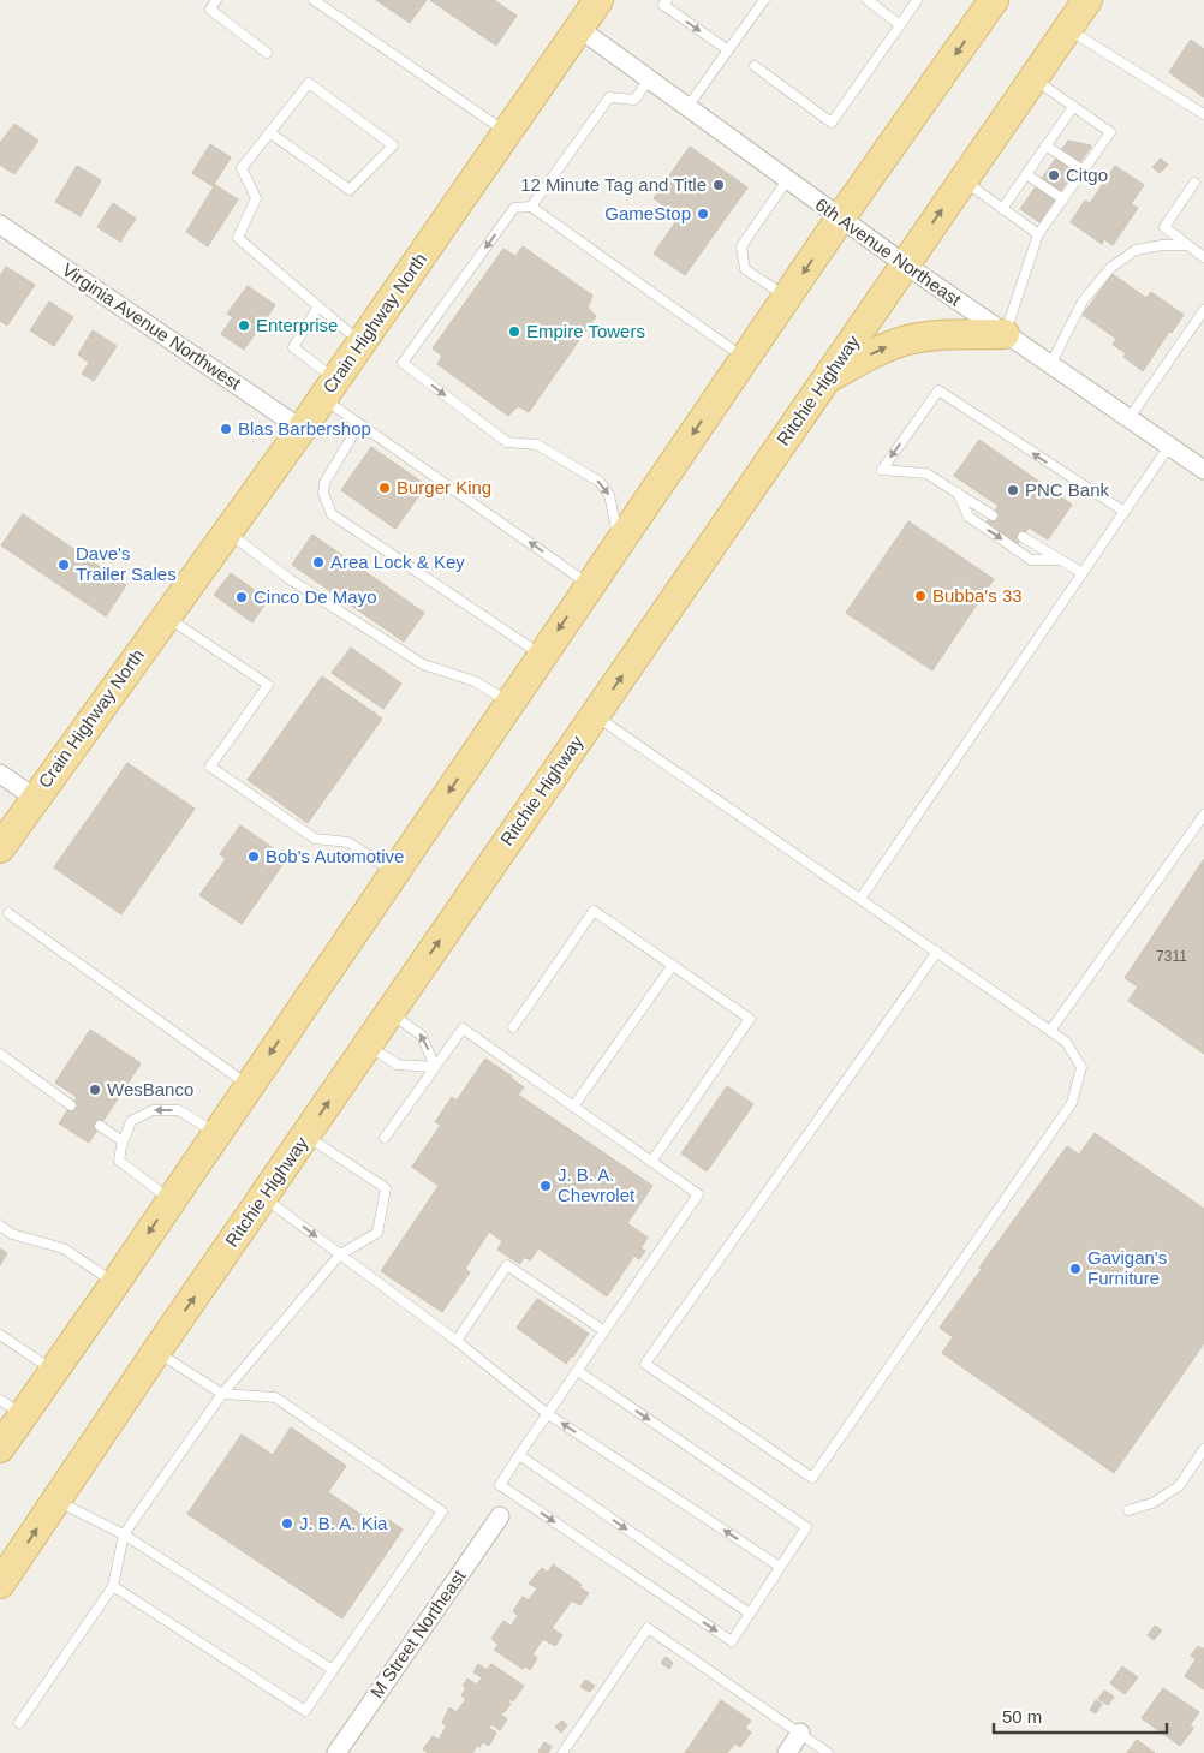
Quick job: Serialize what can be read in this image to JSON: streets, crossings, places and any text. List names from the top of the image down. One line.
{"streets":{"main road":["Crain Highway North","Ritchie Highway"],"street":["6th Avenue Northeast","Virginia Avenue Northwest","M Street Northeast"]},"crossings":[["6th Avenue Northeast","Crain Highway North"],["6th Avenue Northeast","Ritchie Highway"],["Crain Highway North","Virginia Avenue Northwest"]],"places":["Citgo","12 Minute Tag and Title","GameStop","Enterprise","Empire Towers","Blas Barbershop","Burger King","PNC Bank","Area Lock & Key","Dave's Trailer Sales","Bubba's 33","Cinco De Mayo","Bob's Automotive","WesBanco","J. B. A. Chevrolet","Gavigan's Furniture","J. B. A. Kia"],"house_numbers":["7311"],"scale_bar":"50 m"}
